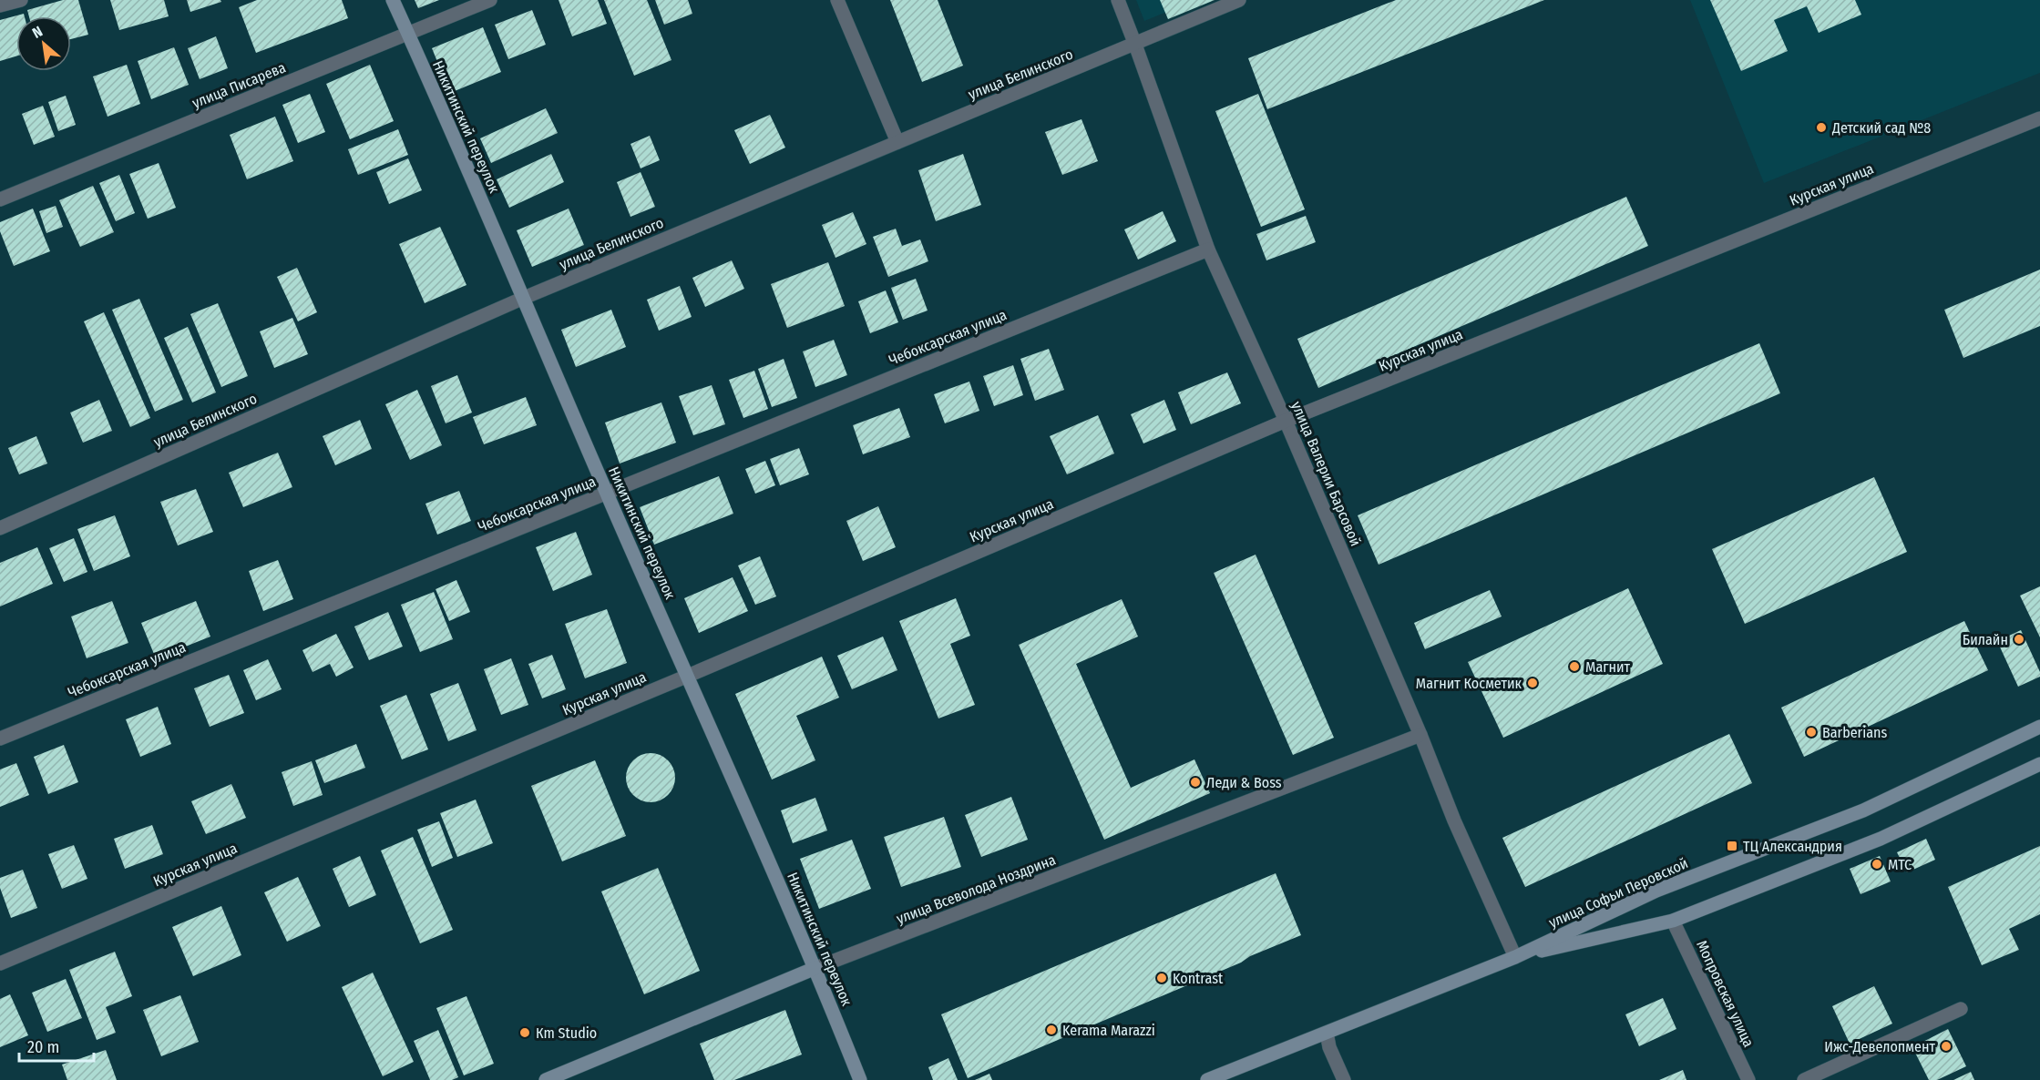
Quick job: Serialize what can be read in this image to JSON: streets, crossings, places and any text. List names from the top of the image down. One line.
{"streets":{"main road":["Никитинский переулок","улица Всеволода Ноздрина","улица Софьи Перовской"],"street":["улица Белинского","улица Писарева","Курская улица","Чебоксарская улица","улица Валерии Барсовой","Мопровская улица"]},"crossings":[["улица Белинского","Никитинский переулок"],["улица Белинского","улица Валерии Барсовой"],["улица Писарева","Никитинский переулок"],["Никитинский переулок","Курская улица"],["Никитинский переулок","Чебоксарская улица"],["Никитинский переулок","улица Всеволода Ноздрина"],["Курская улица","улица Валерии Барсовой"],["Чебоксарская улица","улица Валерии Барсовой"],["улица Валерии Барсовой","улица Всеволода Ноздрина"],["улица Валерии Барсовой","улица Софьи Перовской"]],"places":{"other":["Детский сад №8","Билайн","Магнит","Магнит Косметик","Barberians","Леди & Boss","МТС","Kontrast","Kerama Marazzi","Кm Studio","Ижс-Девелопмент"],"transit":["ТЦ Александрия"]},"scale_bar":"20 m","north":"top left"}
